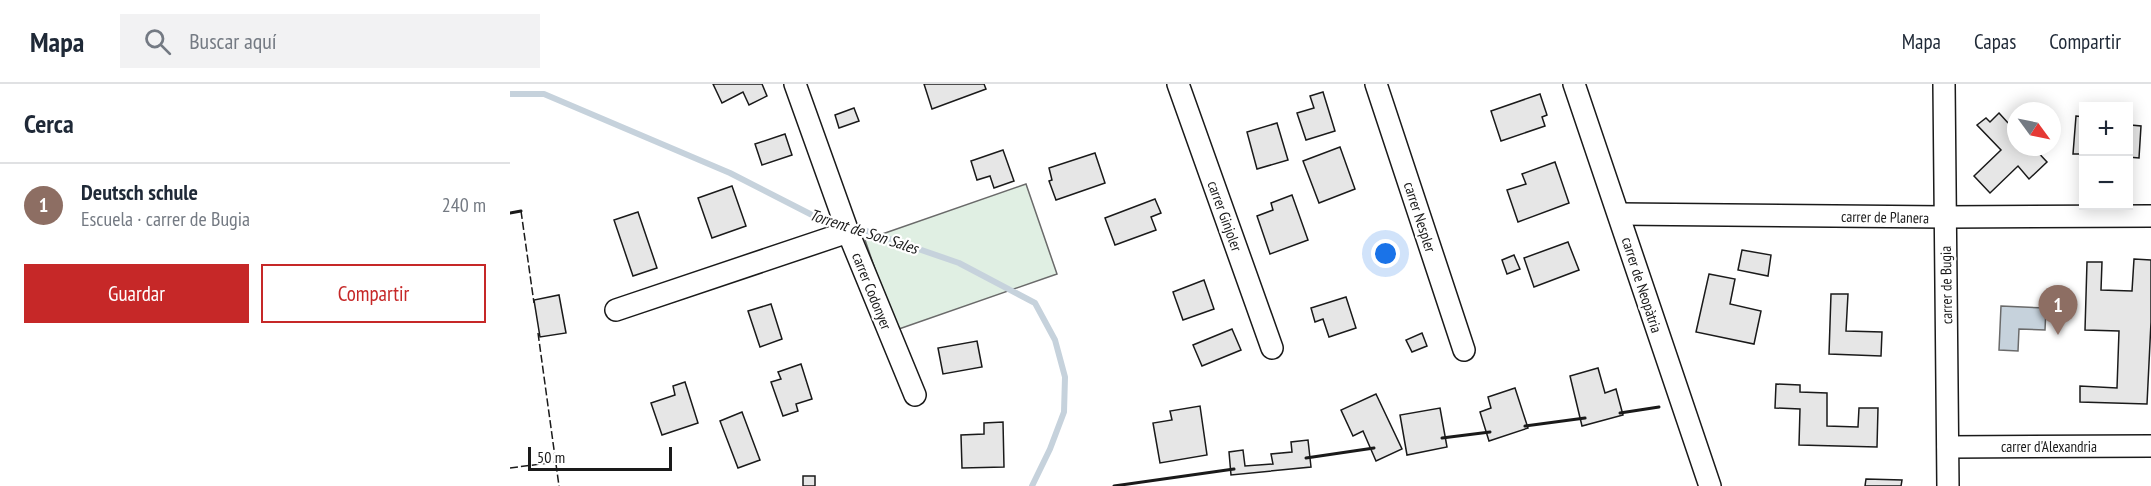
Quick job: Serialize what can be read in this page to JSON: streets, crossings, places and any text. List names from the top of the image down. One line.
{"streets":{"street":["carrer Ginjoler","carrer Nespler","carrer de Planera","carrer de Neopàtria","carrer de Bugia","carrer Codonyer","carrer d'Alexandria"]},"crossings":[["carrer de Planera","carrer de Neopàtria"],["carrer de Planera","carrer de Bugia"],["carrer de Bugia","carrer d'Alexandria"]],"water":["Torrent de Son Sales"],"scale_bar":"50 m","north":"bottom right","page":{"header":"Mapa","search":"Buscar aquí","nav":["Mapa","Capas","Compartir"],"heading":"Cerca","map_buttons":["+","−"],"list":[{"mark":"1","name":"Deutsch schule","note":"Escuela · carrer de Bugia","value":"240 m"}],"buttons":["Guardar","Compartir"],"pins":"1","scale":"50 m"}}
